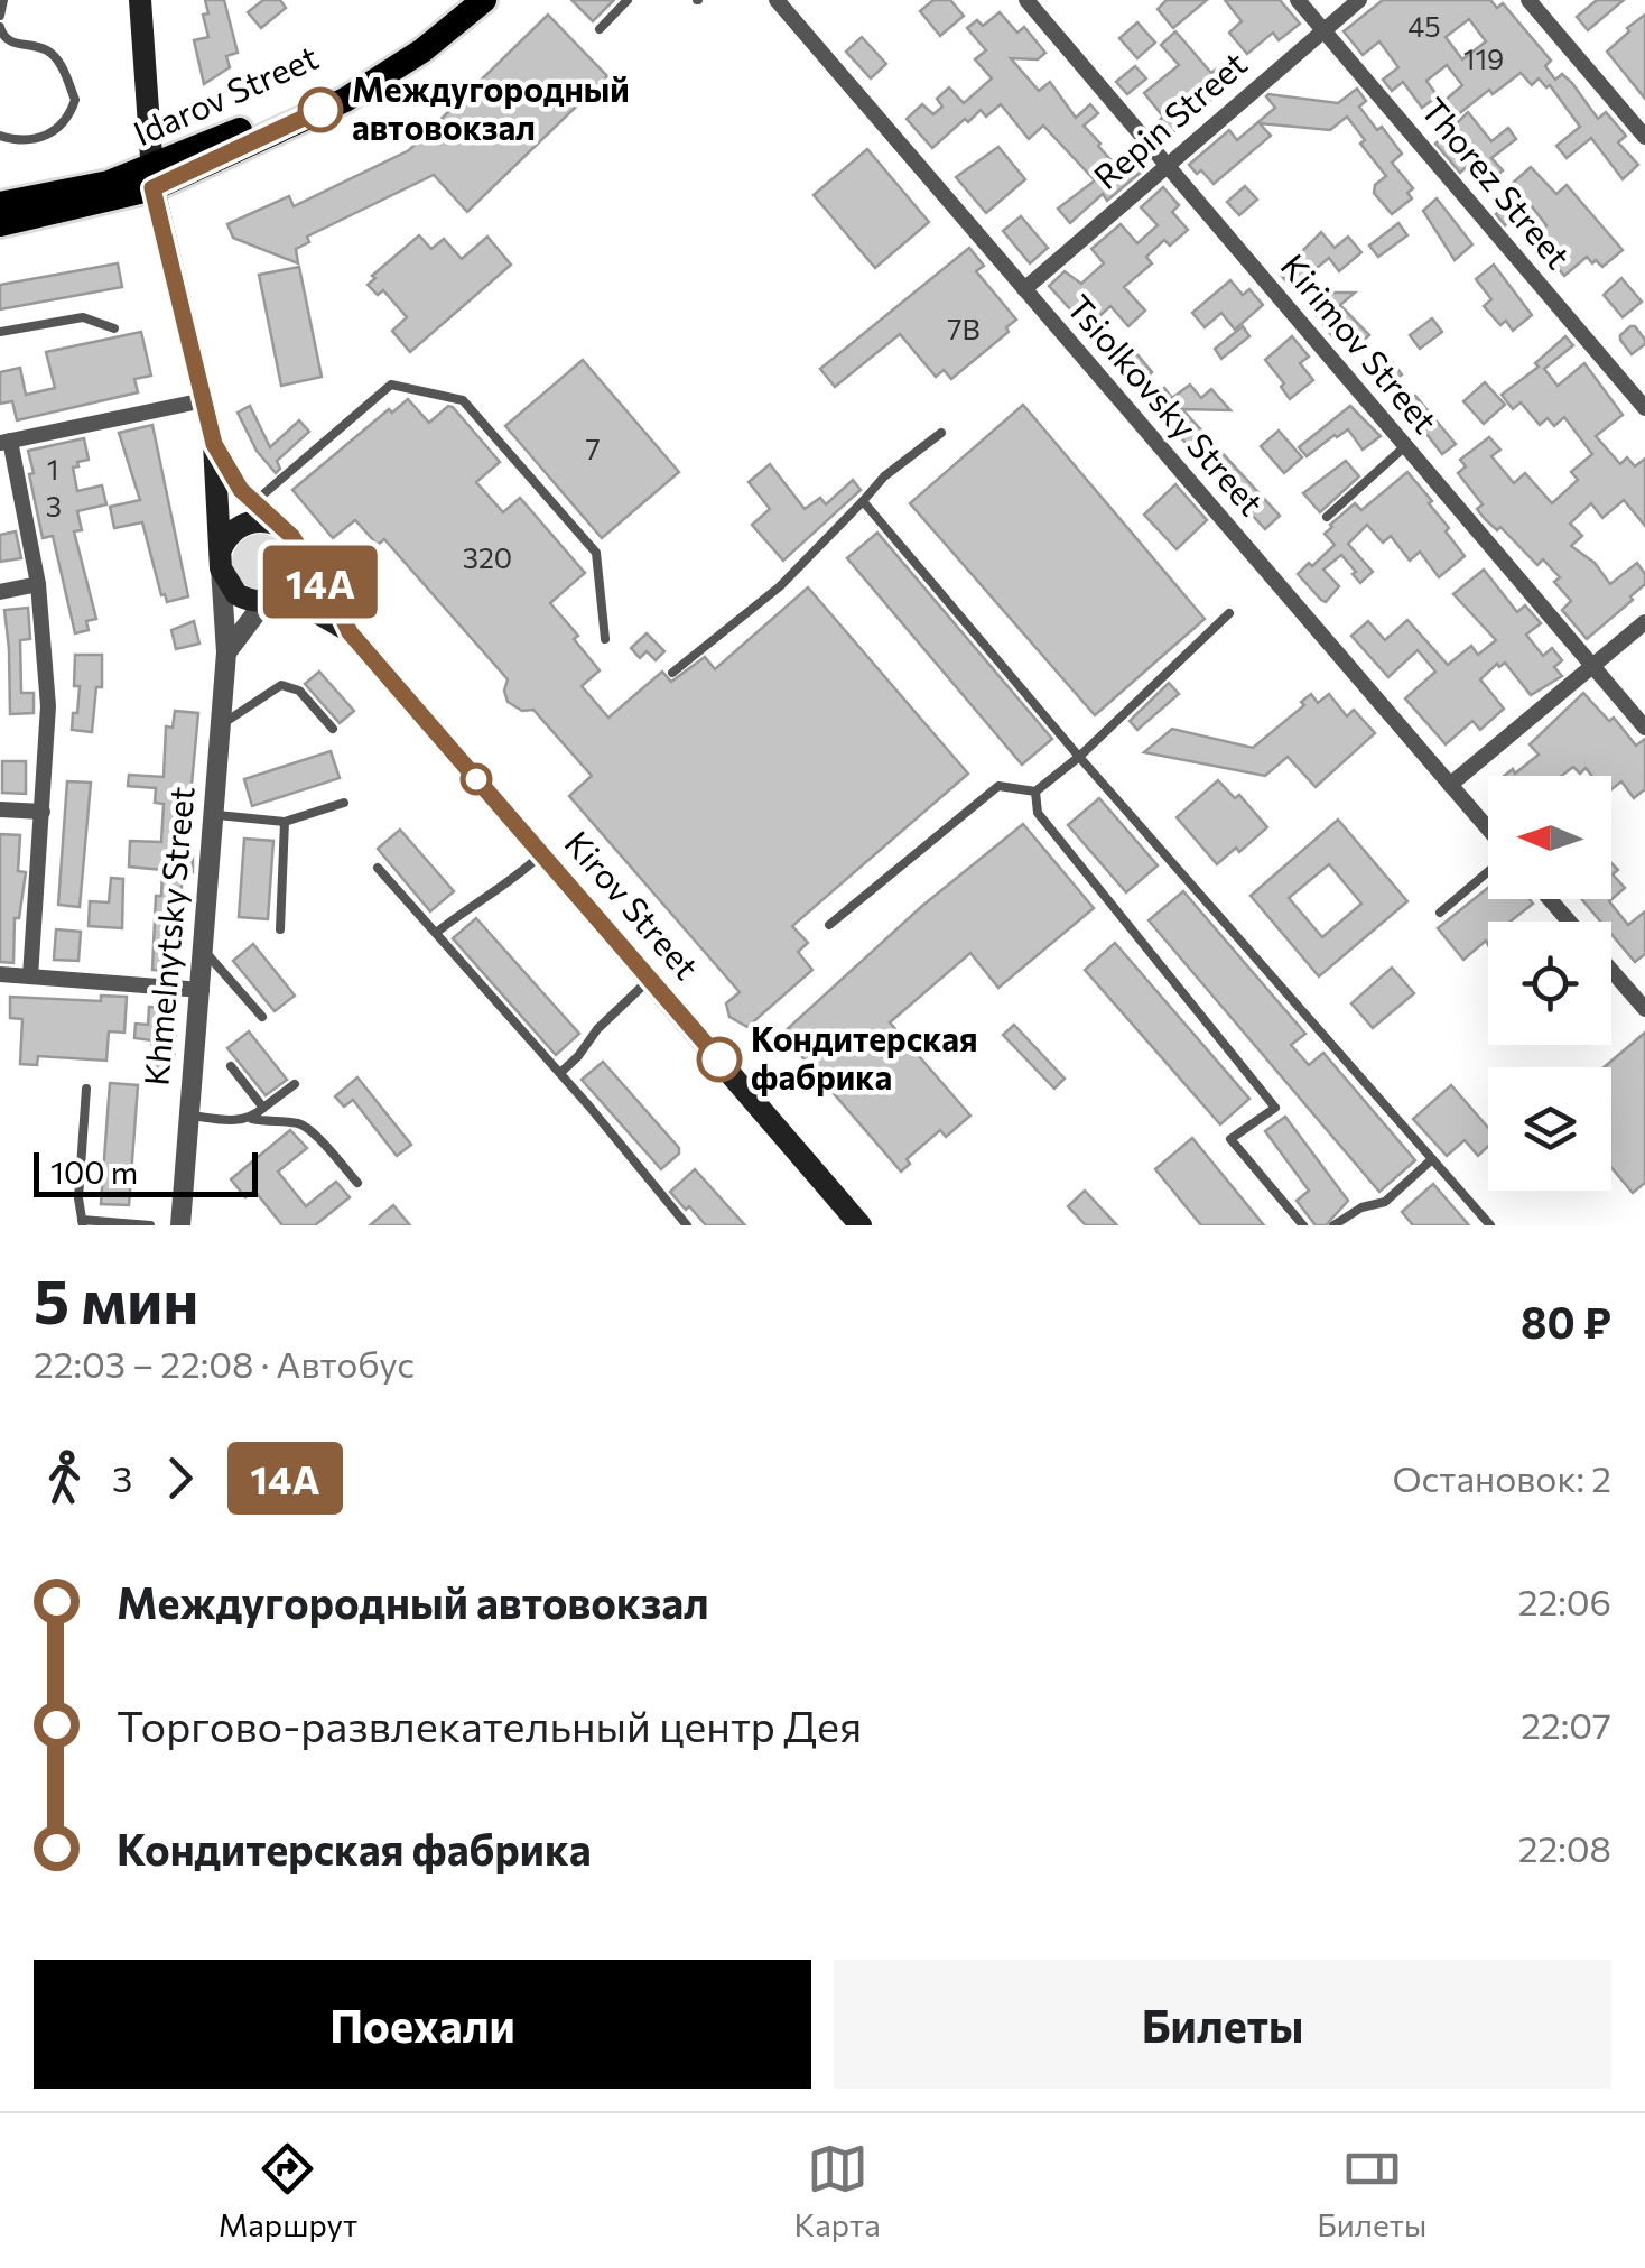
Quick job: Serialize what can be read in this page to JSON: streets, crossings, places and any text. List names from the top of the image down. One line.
{"streets":{"main road":["Idarov Street","Kirov Street"],"street":["Repin Street","Thorez Street","Kirimov Street","Tsiolkovsky Street","Khmelnytsky Street"]},"crossings":[["Repin Street","Thorez Street"],["Repin Street","Kirimov Street"],["Repin Street","Tsiolkovsky Street"]],"places":["Междугородный автовокзал","Кондитерская фабрика"],"lines":["bus line 14А"],"house_numbers":["45","119","7В","7","1","3","320"],"scale_bar":"100 m","north":"left","page":{"on_map":"14А","scale":"100 m","heading":["5 мин","22:03 – 22:08 · Автобус","80 ₽"],"legs":["3","14А","Остановок: 2"],"list":[{"name":"Междугородный автовокзал","value":"22:06"},{"name":"Торгово-развлекательный центр Дея","value":"22:07"},{"name":"Кондитерская фабрика","value":"22:08"}],"buttons":["Поехали","Билеты"],"tabs":["Маршрут","Карта","Билеты"]}}
